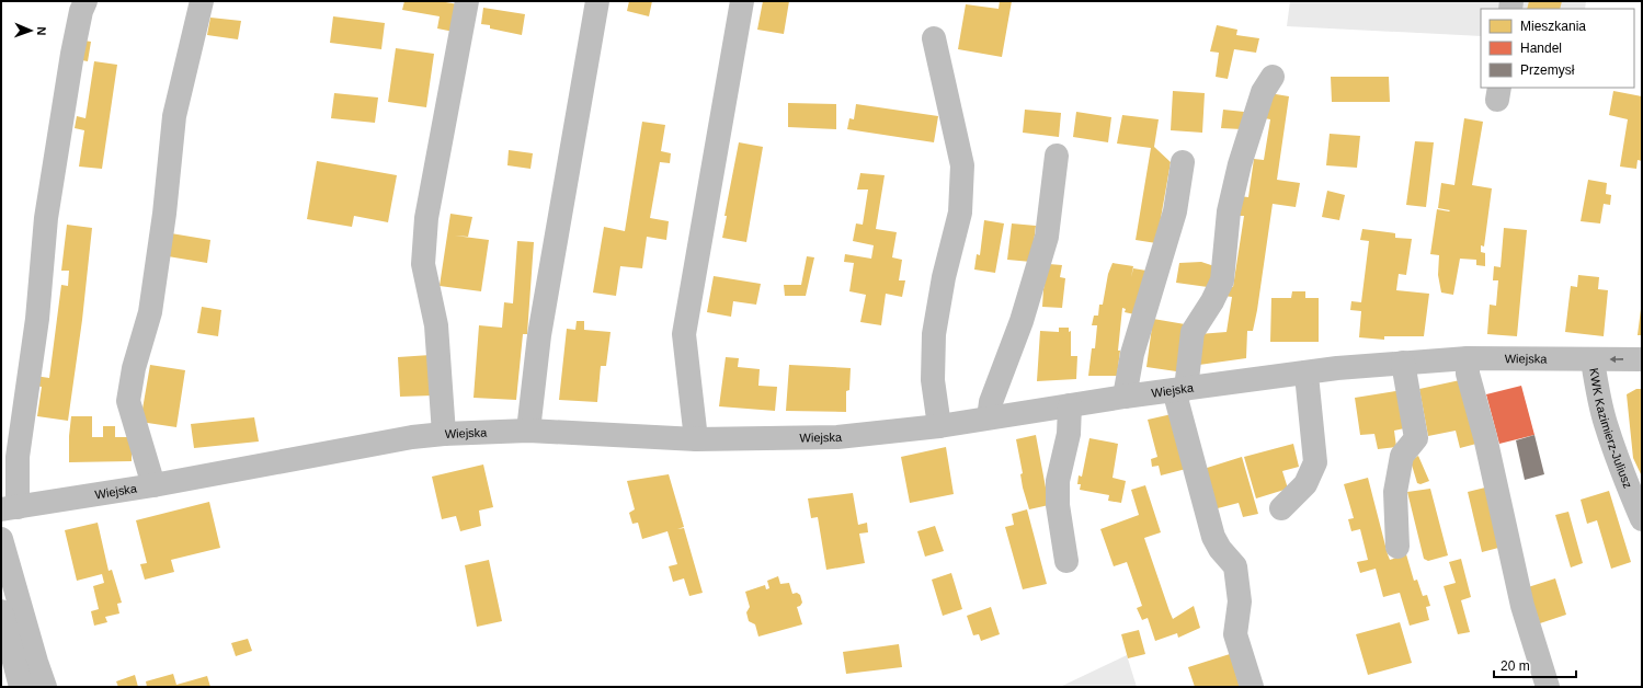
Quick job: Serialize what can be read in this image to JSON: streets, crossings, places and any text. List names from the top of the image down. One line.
{"streets":{"street":["Wiejska","KWK Kazimierz-Juliusz"]},"crossings":[["Wiejska","KWK Kazimierz-Juliusz"]],"legend":["Mieszkania","Handel","Przemysł"],"scale_bar":"20 m","north":"right"}
